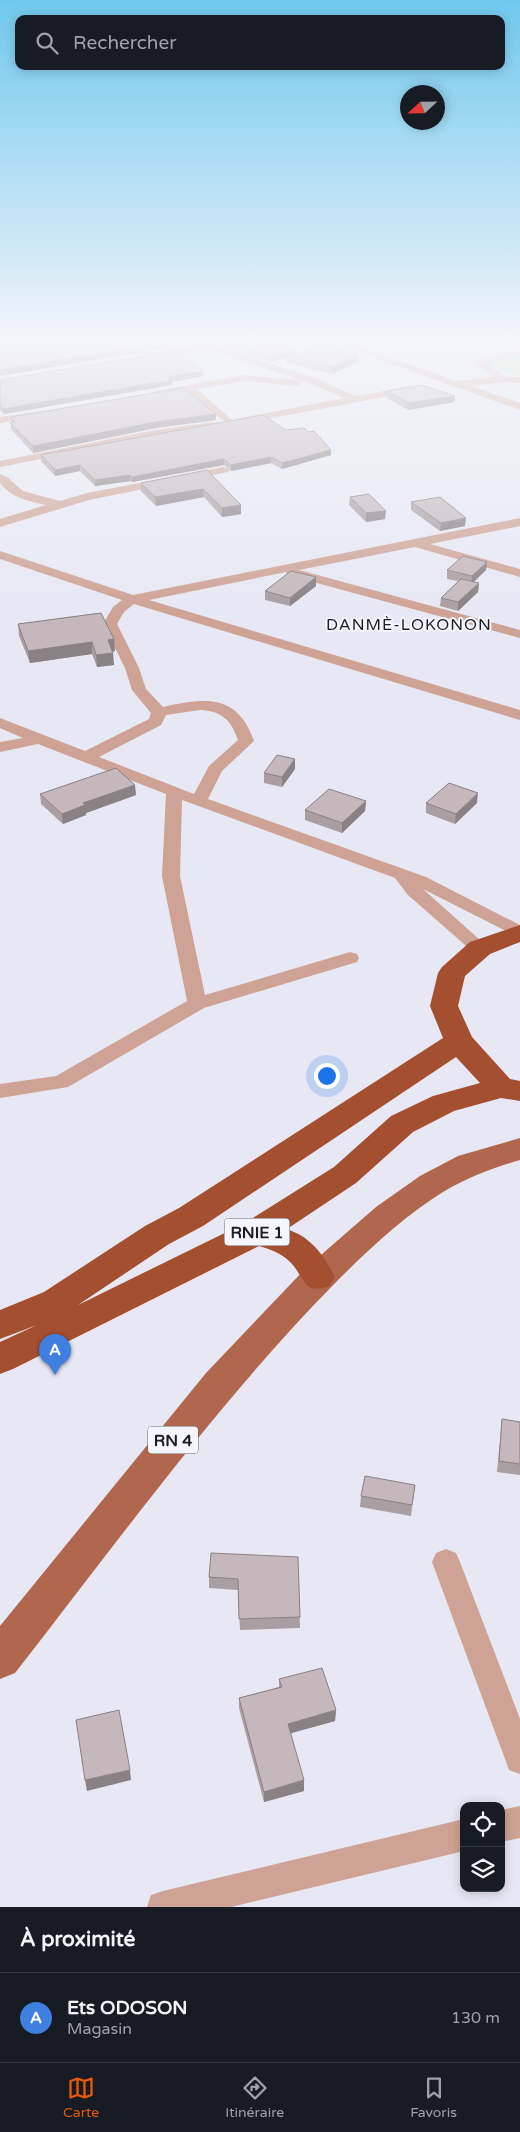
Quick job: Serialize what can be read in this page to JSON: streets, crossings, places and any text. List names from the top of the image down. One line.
{"streets":{"highway":["RNIE 1"],"main road":["RN 4"]},"districts":["DANMÈ-LOKONON"],"north":"left","page":{"search":"Rechercher","pins":"A","heading":"À proximité","list":[{"mark":"A","name":"Ets ODOSON","note":"Magasin","value":"130 m"}],"nav":["Carte","Itinéraire","Favoris"]}}
